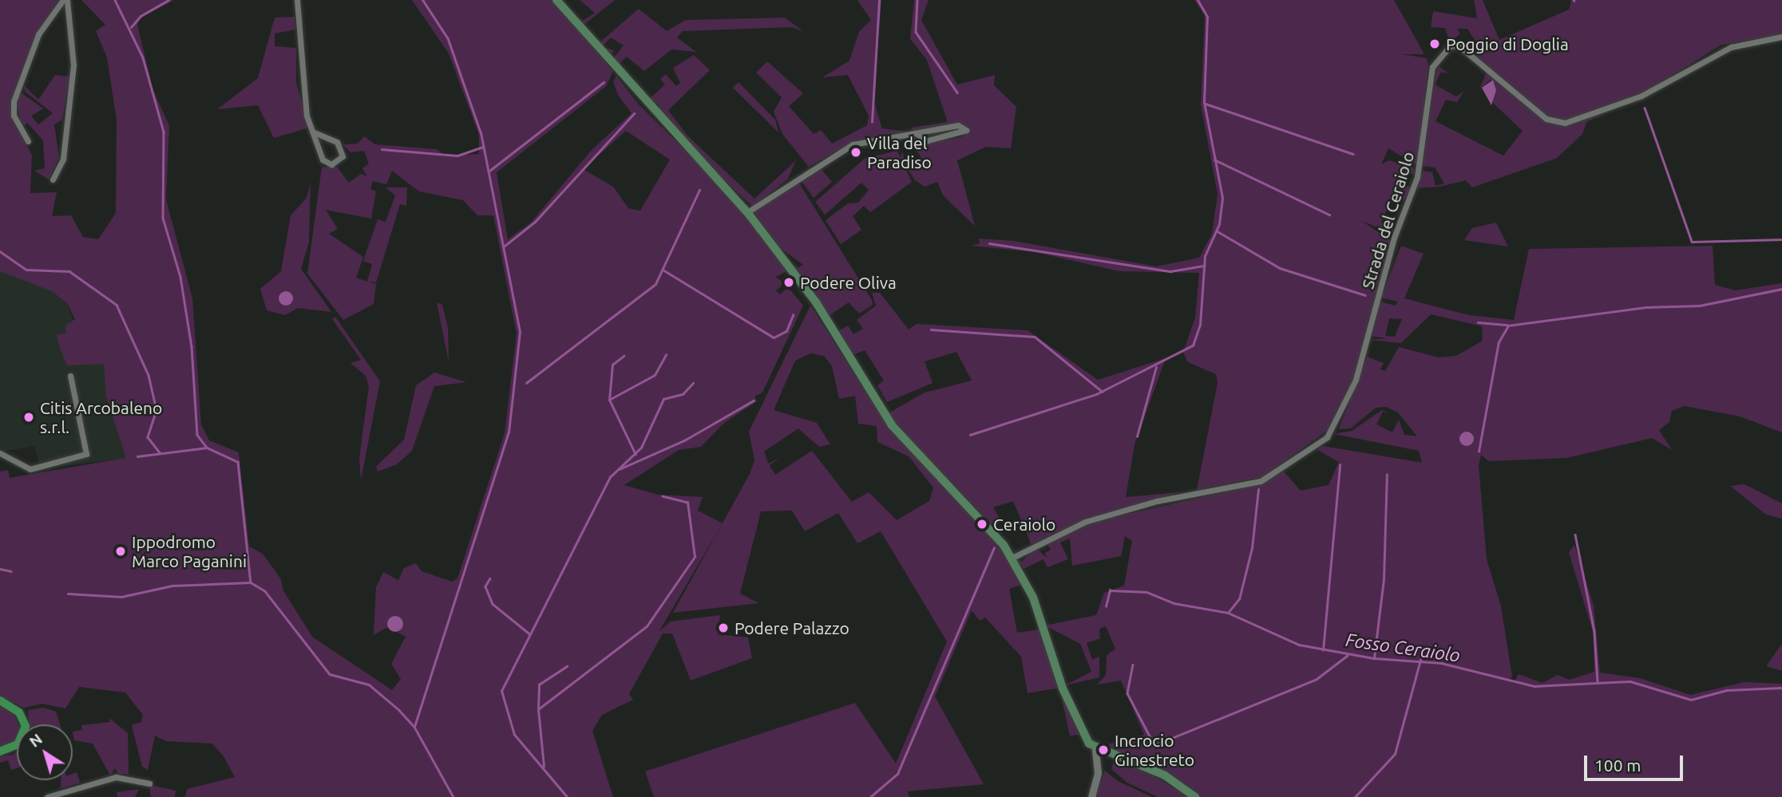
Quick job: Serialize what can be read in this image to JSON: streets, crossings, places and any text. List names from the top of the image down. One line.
{"streets":{"street":["Strada del Ceraiolo"]},"water":["Fosso Ceraiolo"],"places":["Poggio di Doglia","Villa del Paradiso","Podere Oliva","Citis Arcobaleno s.r.l.","Ceraiolo","Ippodromo Marco Paganini","Podere Palazzo","Incrocio Ginestreto"],"scale_bar":"100 m","north":"top left"}
